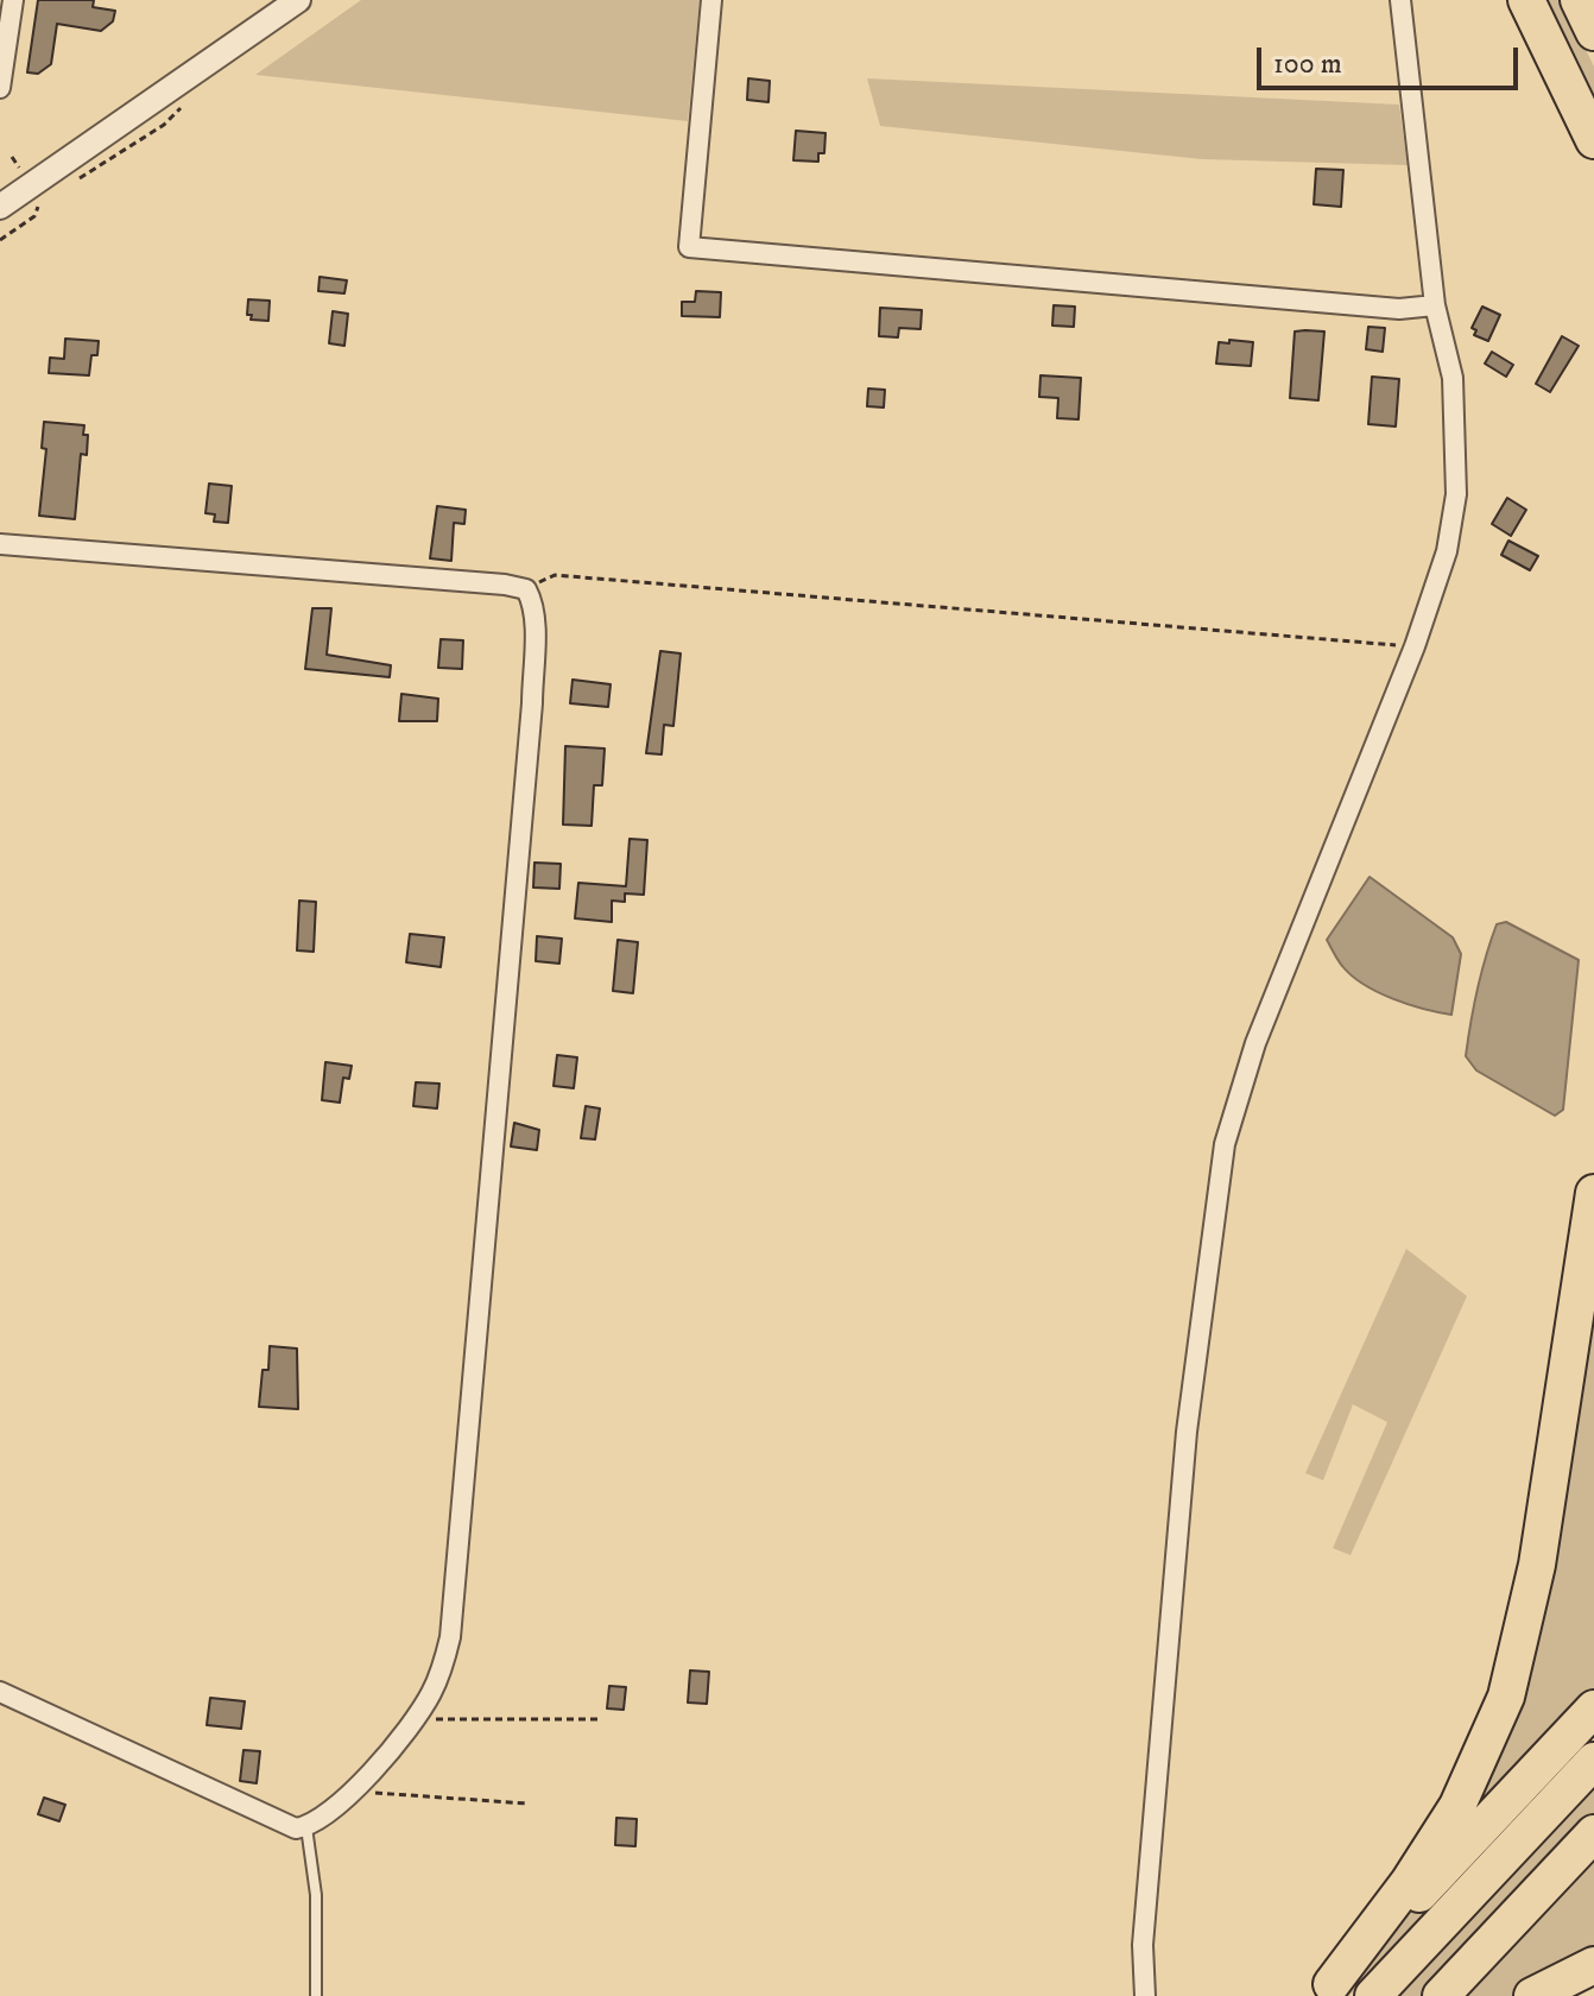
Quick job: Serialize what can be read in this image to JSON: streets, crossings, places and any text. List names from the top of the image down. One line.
{"scale_bar":"100 m"}
